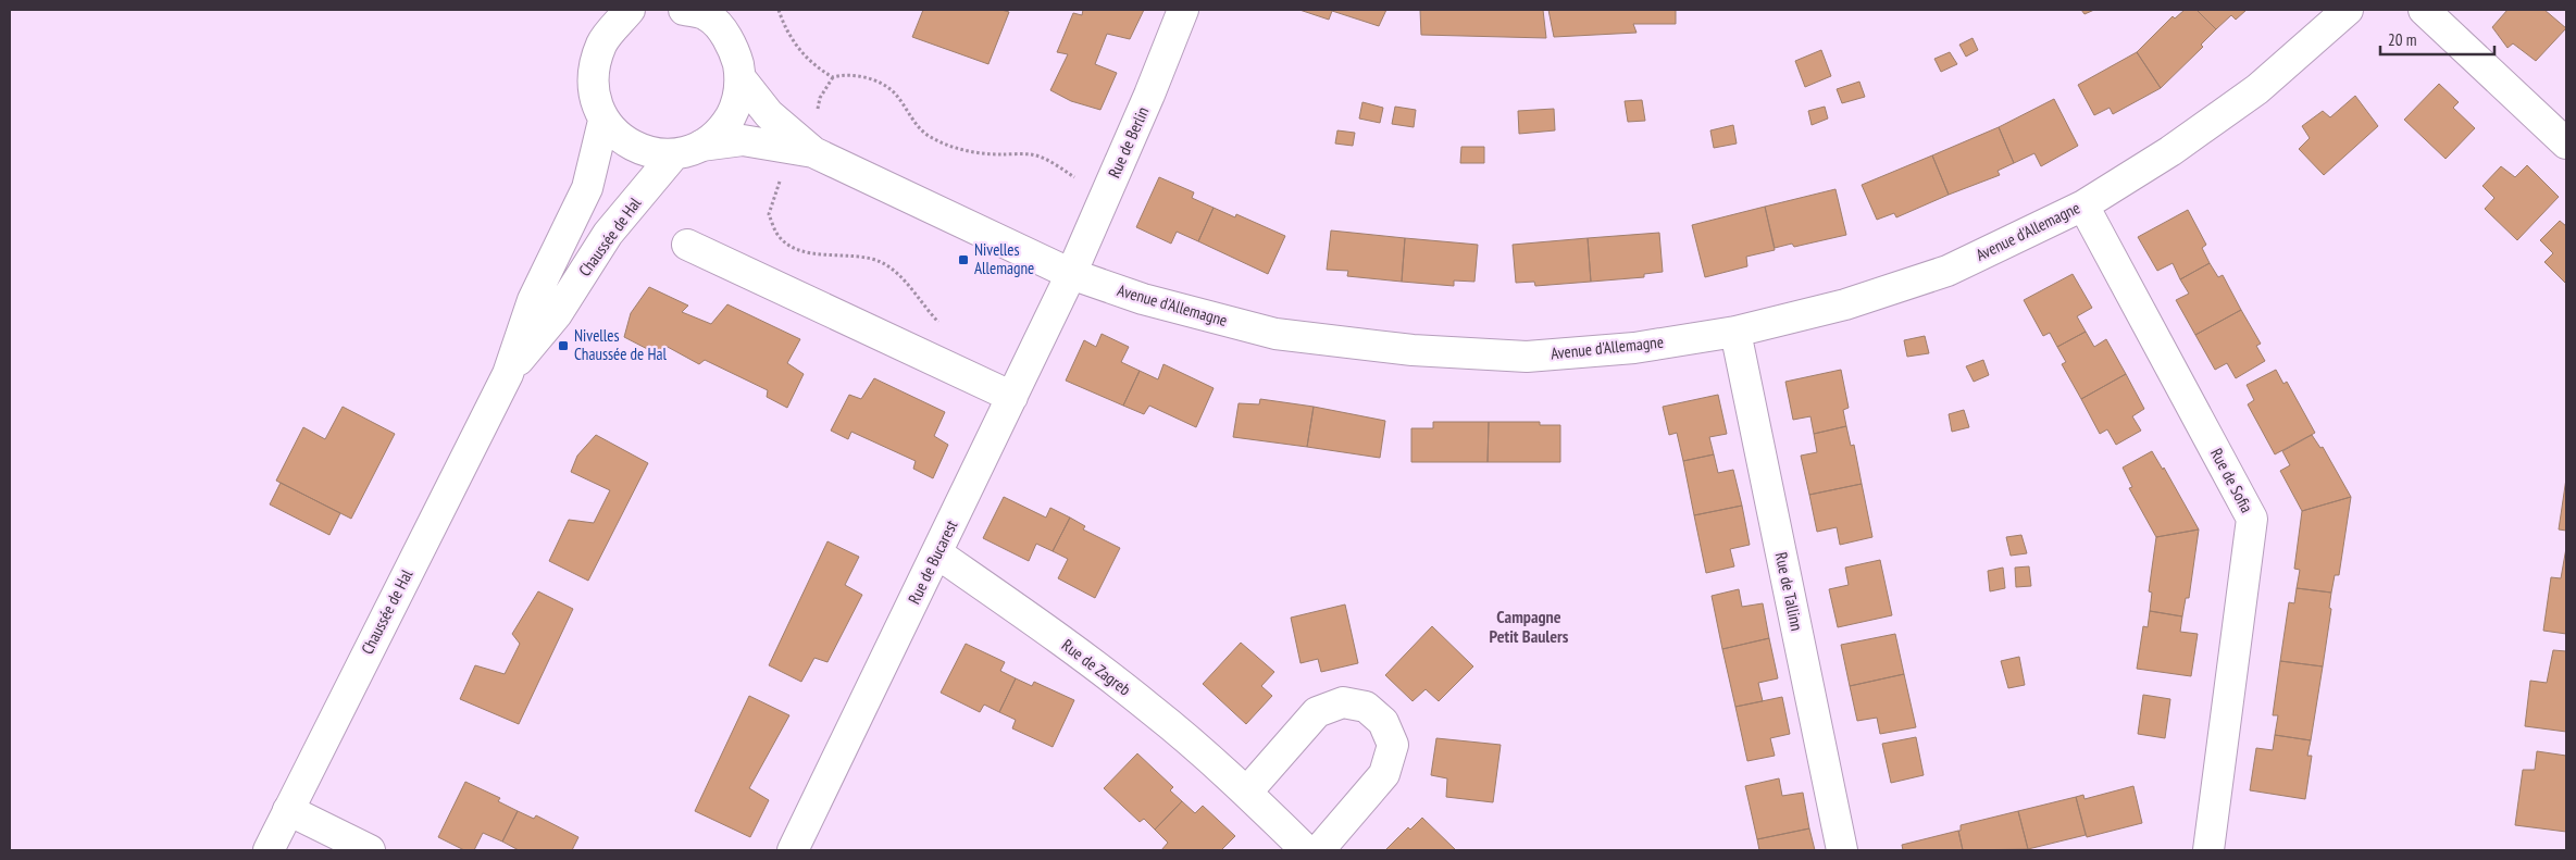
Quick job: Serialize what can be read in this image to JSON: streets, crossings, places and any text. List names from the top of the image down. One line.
{"streets":{"street":["Rue de Berlin","Avenue d'Allemagne","Chaussée de Hal","Rue de Sofia","Rue de Bucarest","Rue de Tallinn","Rue de Zagreb"]},"crossings":[["Rue de Berlin","Avenue d'Allemagne"],["Rue de Berlin","Rue de Bucarest"],["Avenue d'Allemagne","Chaussée de Hal"],["Avenue d'Allemagne","Rue de Sofia"],["Avenue d'Allemagne","Rue de Bucarest"],["Avenue d'Allemagne","Rue de Tallinn"],["Rue de Bucarest","Rue de Zagreb"]],"districts":["Campagne Petit Baulers"],"places":{"transit":["Nivelles Allemagne","Nivelles Chaussée de Hal"]},"scale_bar":"20 m"}
